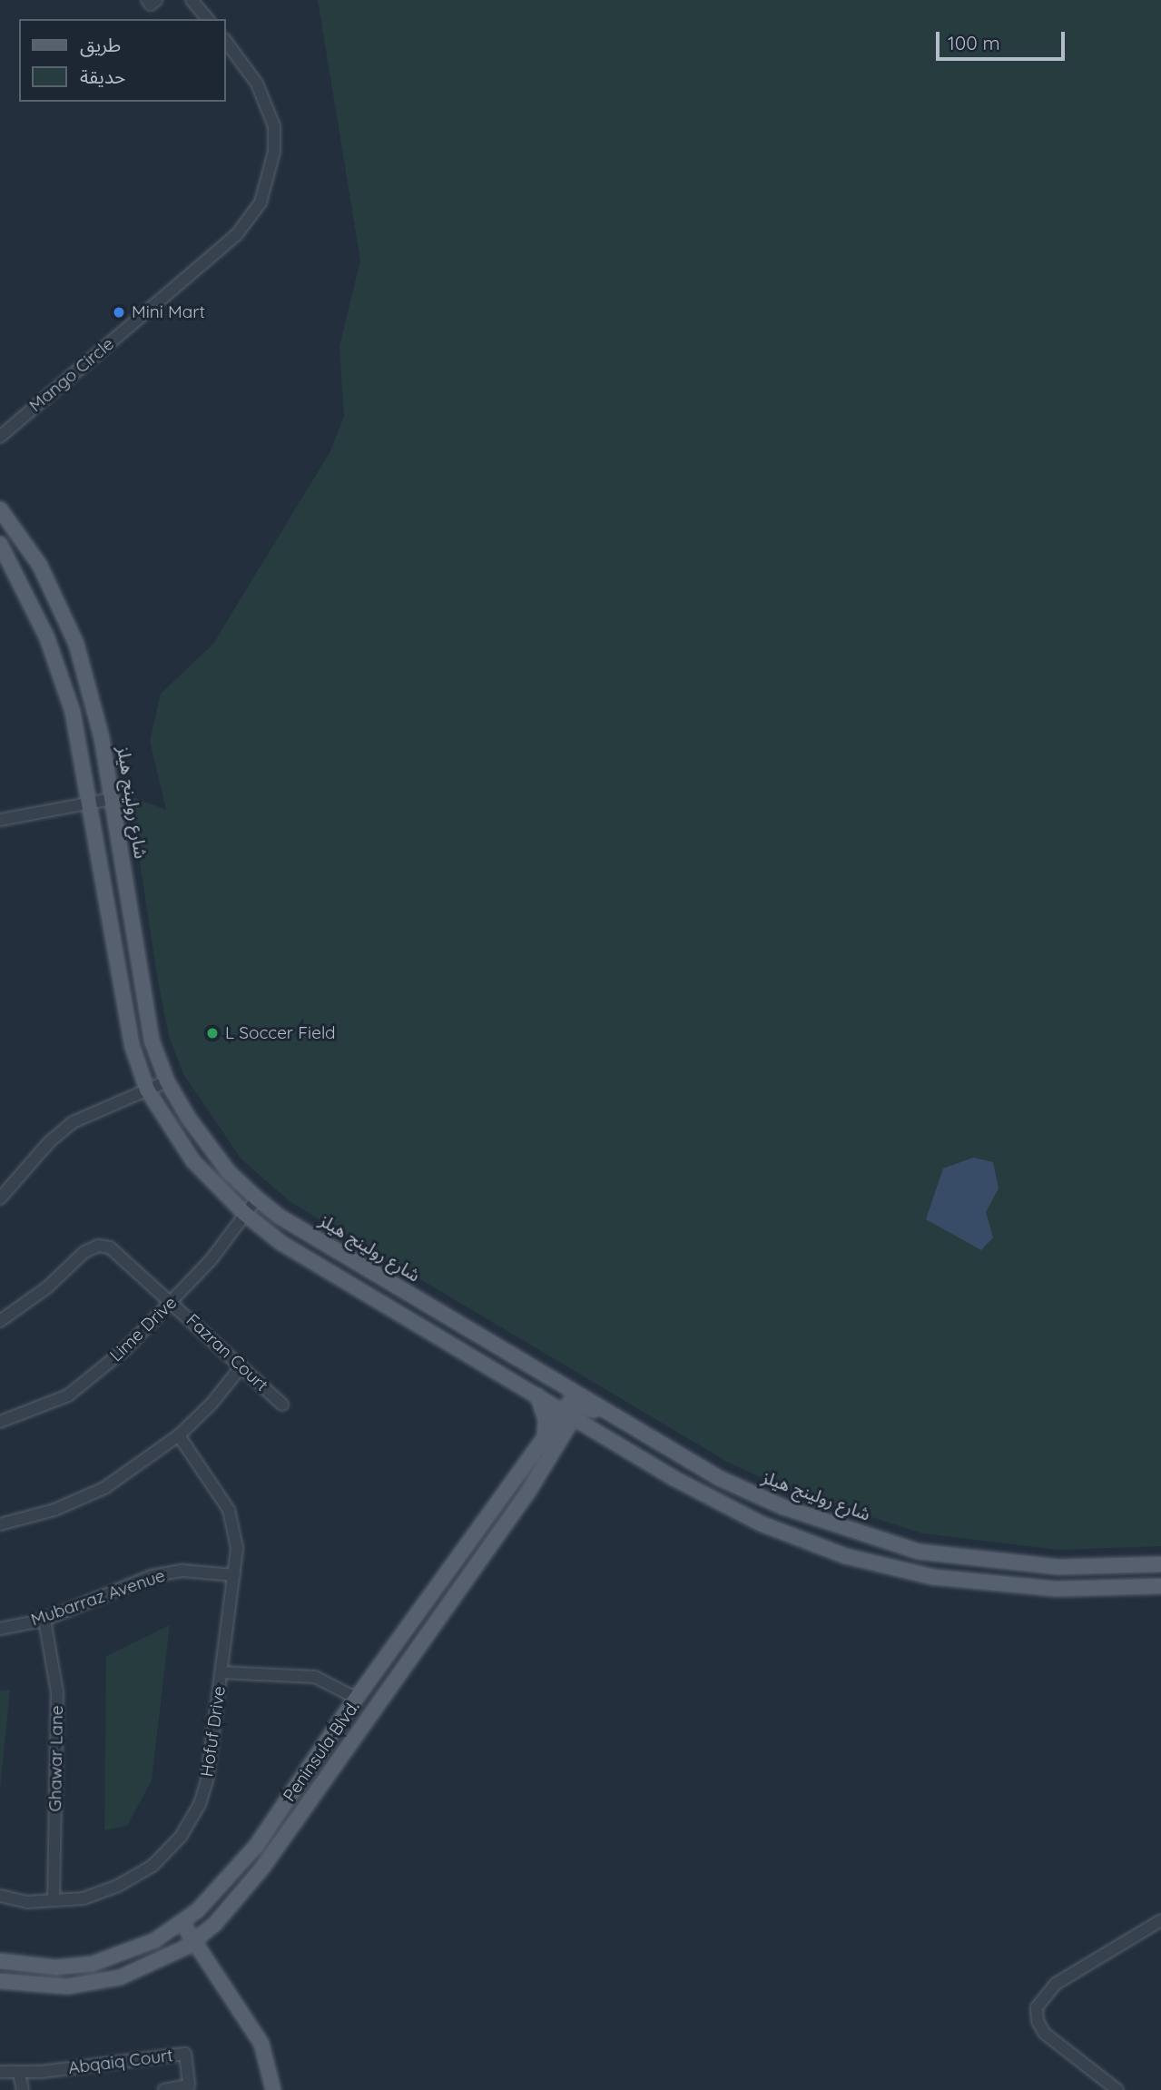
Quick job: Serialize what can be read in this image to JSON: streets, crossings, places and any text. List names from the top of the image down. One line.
{"streets":{"main road":["شارع رولينج هيلز","Peninsula Blvd."],"street":["Mango Circle","Lime Drive","Fazran Court","Mubarraz Avenue","Hofuf Drive","Ghawar Lane","Abqaiq Court"]},"crossings":[["شارع رولينج هيلز","Lime Drive"],["Lime Drive","Fazran Court"],["Mubarraz Avenue","Hofuf Drive"],["Mubarraz Avenue","Ghawar Lane"],["Hofuf Drive","Ghawar Lane"]],"places":["Mini Mart","L Soccer Field"],"legend":["طريق","حديقة"],"scale_bar":"100 m"}
